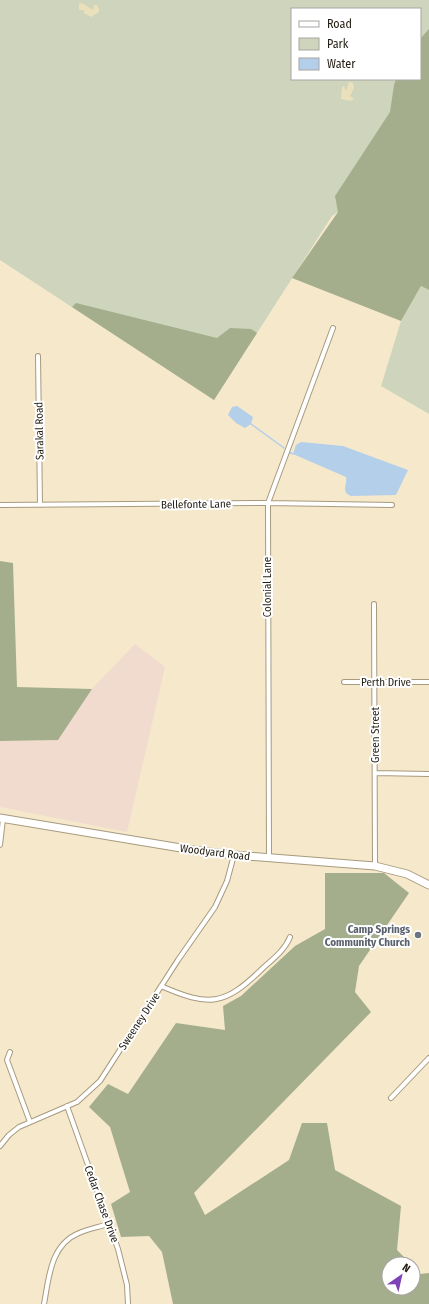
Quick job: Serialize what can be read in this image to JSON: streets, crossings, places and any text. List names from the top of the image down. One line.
{"streets":{"main road":["Woodyard Road"],"street":["Sarakal Road","Bellefonte Lane","Colonial Lane","Perth Drive","Green Street","Sweeney Drive","Cedar Chase Drive"]},"crossings":[["Sarakal Road","Bellefonte Lane"],["Bellefonte Lane","Colonial Lane"],["Colonial Lane","Woodyard Road"],["Perth Drive","Green Street"],["Green Street","Woodyard Road"],["Woodyard Road","Sweeney Drive"],["Sweeney Drive","Cedar Chase Drive"]],"places":["Camp Springs Community Church"],"legend":["Road","Park","Water"],"north":"top right"}
